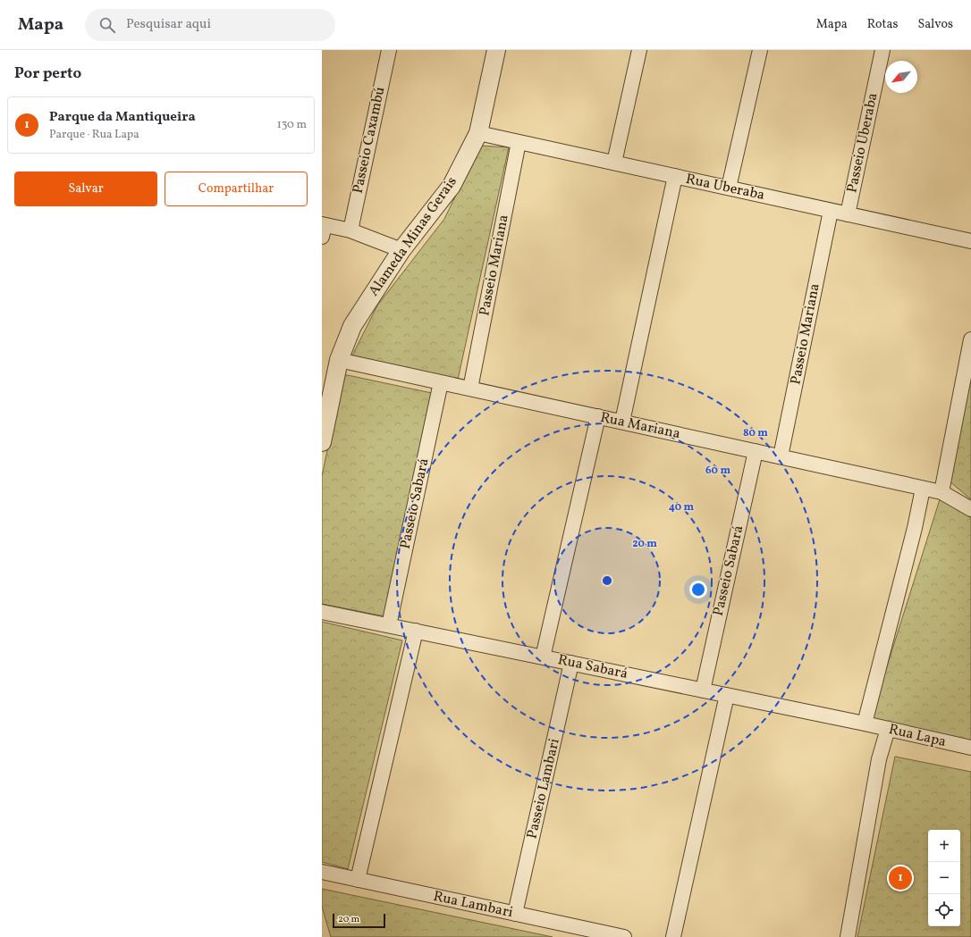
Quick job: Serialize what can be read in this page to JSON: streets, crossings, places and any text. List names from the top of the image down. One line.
{"streets":{"street":["Passeio Caxambú","Passeio Uberaba","Rua Uberaba","Alameda Minas Gerais","Passeio Mariana","Rua Mariana","Passeio Sabará","Rua Sabará","Rua Lapa","Passeio Lambari","Rua Lambari"]},"crossings":[["Passeio Uberaba","Rua Uberaba"],["Rua Uberaba","Alameda Minas Gerais"],["Rua Uberaba","Passeio Mariana"],["Alameda Minas Gerais","Rua Mariana"],["Passeio Mariana","Rua Mariana"],["Rua Mariana","Passeio Sabará"],["Passeio Sabará","Rua Sabará"],["Rua Sabará","Rua Lapa"],["Rua Sabará","Passeio Lambari"],["Passeio Lambari","Rua Lambari"]],"scale_bar":"20 m","north":"bottom left","page":{"header":"Mapa","search":"Pesquisar aqui","nav":["Mapa","Rotas","Salvos"],"heading":"Por perto","list":[{"mark":"1","name":"Parque da Mantiqueira","note":"Parque · Rua Lapa","value":"130 m"}],"buttons":["Salvar","Compartilhar"],"map_buttons":["+","−"],"pins":"1","scale":"20 m"},"rings":["80 m","60 m","40 m","20 m"]}
